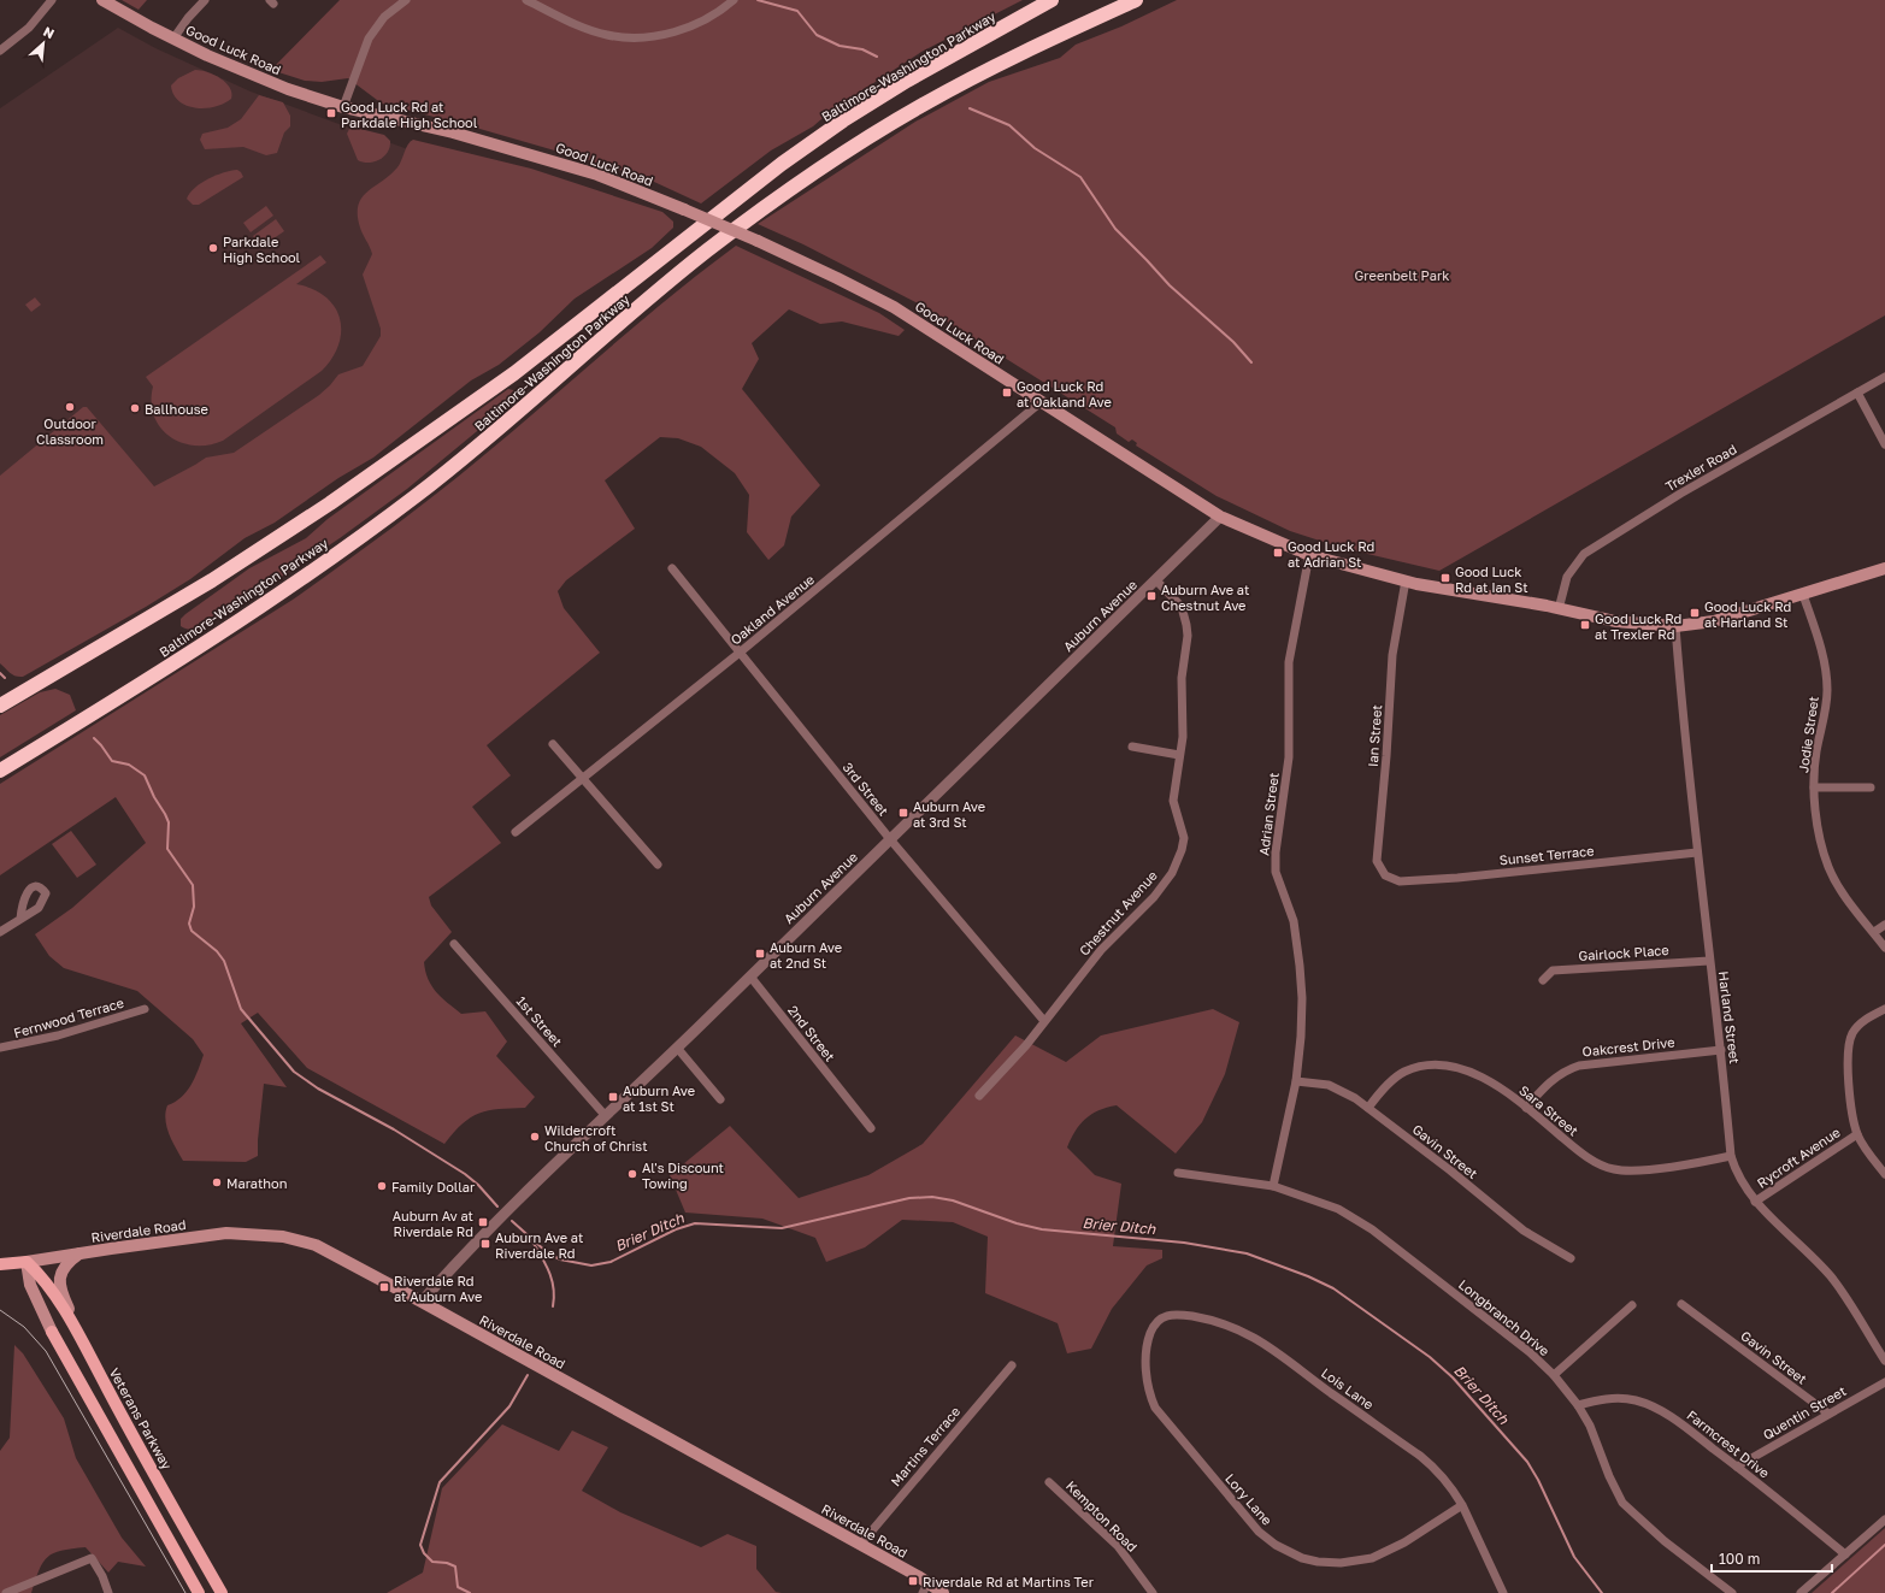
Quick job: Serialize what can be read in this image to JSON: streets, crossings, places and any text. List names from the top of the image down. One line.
{"streets":{"highway":["Baltimore-Washington Parkway"],"main road":["Good Luck Road","Riverdale Road","Veterans Parkway"],"street":["Trexler Road","Oakland Avenue","Auburn Avenue","Jodie Street","Ian Street","3rd Street","Adrian Street","Sunset Terrace","Chestnut Avenue","Gairlock Place","Fernwood Terrace","Harland Street","1st Street","2nd Street","Oakcrest Drive","Sara Street","Gavin Street","Rycroft Avenue","Longbranch Drive","Lois Lane","Quentin Street","Farmcrest Drive","Martins Terrace","Lory Lane","Kempton Road"]},"crossings":[["Good Luck Road","Trexler Road"],["Good Luck Road","Oakland Avenue"],["Good Luck Road","Auburn Avenue"],["Good Luck Road","Jodie Street"],["Good Luck Road","Ian Street"],["Good Luck Road","Adrian Street"],["Good Luck Road","Harland Street"],["Oakland Avenue","3rd Street"],["Auburn Avenue","3rd Street"],["Auburn Avenue","Chestnut Avenue"],["Auburn Avenue","1st Street"],["Auburn Avenue","2nd Street"],["Auburn Avenue","Riverdale Road"],["Ian Street","Sunset Terrace"],["3rd Street","Chestnut Avenue"],["Adrian Street","Gavin Street"],["Adrian Street","Longbranch Drive"],["Sunset Terrace","Harland Street"],["Gairlock Place","Harland Street"],["Harland Street","Oakcrest Drive"],["Harland Street","Sara Street"],["Harland Street","Rycroft Avenue"],["Oakcrest Drive","Sara Street"],["Sara Street","Gavin Street"],["Gavin Street","Quentin Street"],["Riverdale Road","Veterans Parkway"],["Riverdale Road","Martins Terrace"],["Longbranch Drive","Farmcrest Drive"],["Lois Lane","Lory Lane"],["Quentin Street","Farmcrest Drive"]],"water":["Brier Ditch"],"parks":["Greenbelt Park"],"places":{"transit":["Good Luck Rd at Parkdale High School","Good Luck Rd at Oakland Ave","Good Luck Rd at Adrian St","Good Luck Rd at Ian St","Auburn Ave at Chestnut Ave","Good Luck Rd at Harland St","Good Luck Rd at Trexler Rd","Auburn Ave at 3rd St","Auburn Ave at 2nd St","Auburn Ave at 1st St","Auburn Av at Riverdale Rd","Auburn Ave at Riverdale Rd","Riverdale Rd at Auburn Ave","Riverdale Rd at Martins Ter"],"other":["Parkdale High School","Outdoor Classroom","Ballhouse","Wildercroft Church of Christ","Al's Discount Towing","Marathon","Family Dollar"]},"scale_bar":"100 m","north":"top right"}
